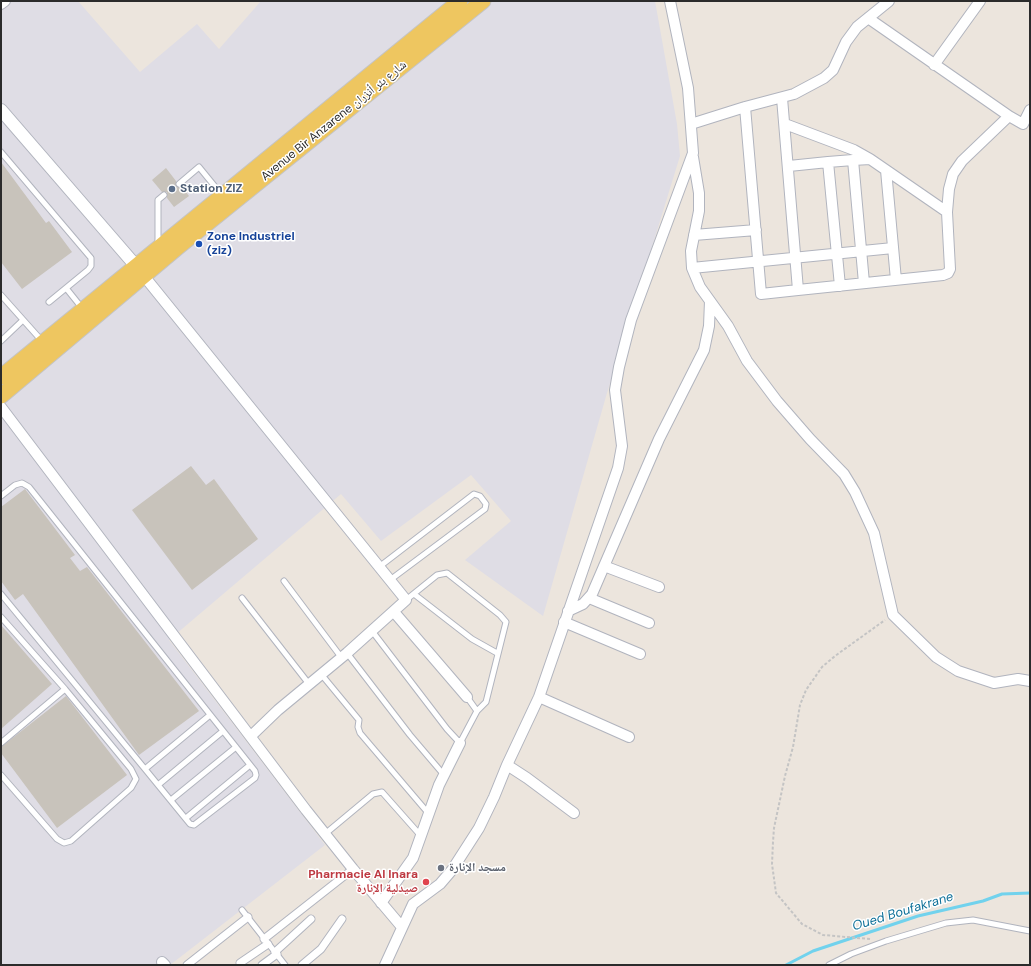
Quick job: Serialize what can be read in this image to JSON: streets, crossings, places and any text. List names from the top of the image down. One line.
{"streets":{"main road":["Avenue Bir Anzarene شارع بئر أنزران"]},"water":["Oued Boufakrane"],"places":["Station ZIZ","Zone Industriel (ziz)","مسجد الإنارة","Pharmacie Al Inara صيدلية الإنارة"]}
